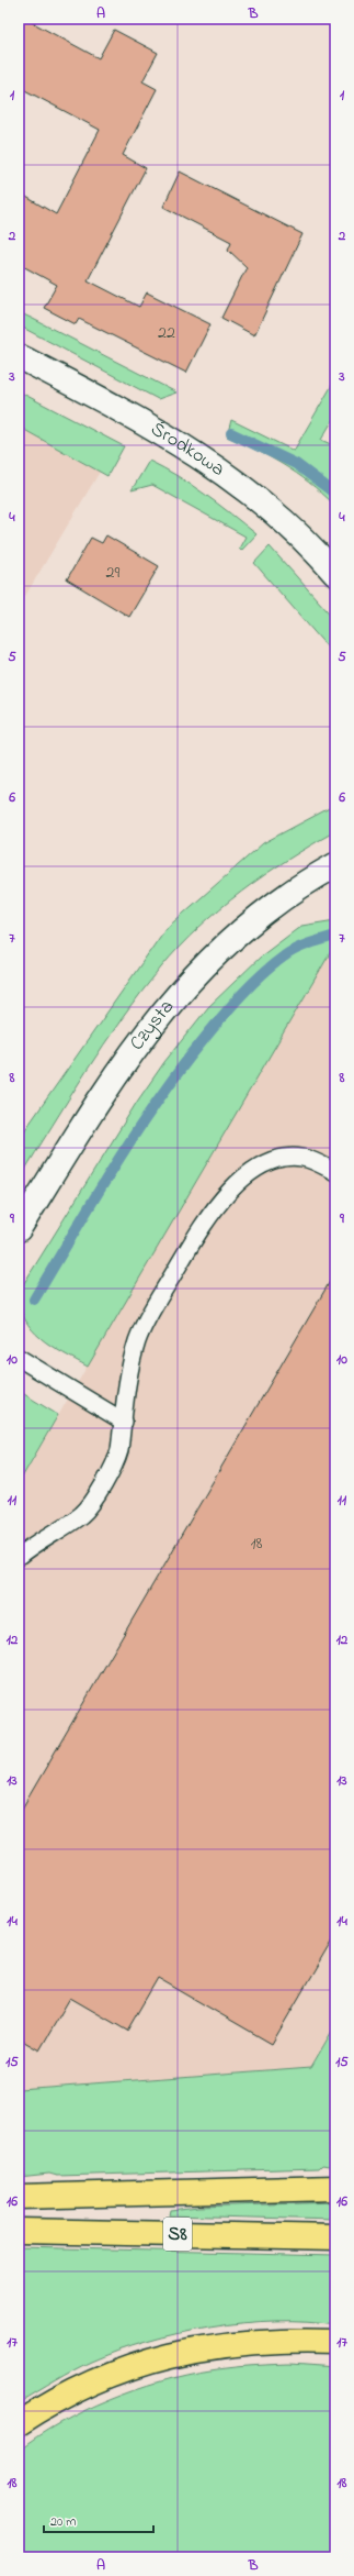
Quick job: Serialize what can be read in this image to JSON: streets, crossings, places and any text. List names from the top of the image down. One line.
{"streets":{"highway":["S8"],"street":["Środkowa","Czysta"]},"house_numbers":["22","29","18"],"scale_bar":"20 m","grid":{"columns":["A","B"],"rows":["1","2","3","4","5","6","7","8","9","10","11","12","13","14","15","16","17","18"]}}
